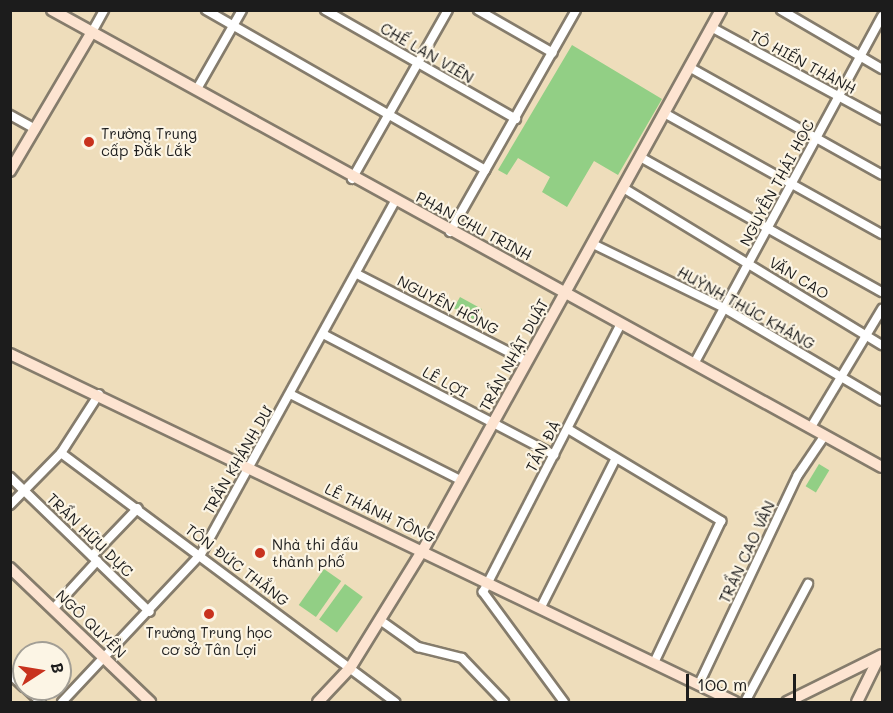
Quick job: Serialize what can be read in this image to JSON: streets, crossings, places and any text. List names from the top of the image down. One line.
{"streets":{"main road":["PHAN CHU TRINH","TRẦN NHẬT DUẬT","LÊ THÁNH TÔNG","NGÔ QUYỀN"],"street":["CHẾ LAN VIÊN","TÔ HIẾN THÀNH","NGUYỄN THÁI HỌC","VĂN CAO","NGUYÊN HỒNG","HUỲNH THÚC KHÁNG","LÊ LỢI","TẢN ĐÀ","TRẦN KHÁNH DƯ","TRẦN HỮU DỰC","TRẦN CAO VÂN","TÔN ĐỨC THẮNG"]},"crossings":[["TÔ HIẾN THÀNH","NGUYỄN THÁI HỌC"],["TÔ HIẾN THÀNH","TRẦN NHẬT DUẬT"],["NGUYỄN THÁI HỌC","PHAN CHU TRINH"],["NGUYỄN THÁI HỌC","VĂN CAO"],["NGUYỄN THÁI HỌC","HUỲNH THÚC KHÁNG"],["PHAN CHU TRINH","TRẦN NHẬT DUẬT"],["PHAN CHU TRINH","TẢN ĐÀ"],["PHAN CHU TRINH","TRẦN KHÁNH DƯ"],["PHAN CHU TRINH","TRẦN CAO VÂN"],["VĂN CAO","TRẦN NHẬT DUẬT"],["NGUYÊN HỒNG","TRẦN NHẬT DUẬT"],["NGUYÊN HỒNG","TRẦN KHÁNH DƯ"],["HUỲNH THÚC KHÁNG","TRẦN NHẬT DUẬT"],["TRẦN NHẬT DUẬT","LÊ LỢI"],["TRẦN NHẬT DUẬT","LÊ THÁNH TÔNG"],["TRẦN NHẬT DUẬT","TÔN ĐỨC THẮNG"],["LÊ LỢI","TẢN ĐÀ"],["LÊ LỢI","TRẦN KHÁNH DƯ"],["TẢN ĐÀ","LÊ THÁNH TÔNG"],["TRẦN KHÁNH DƯ","LÊ THÁNH TÔNG"],["TRẦN KHÁNH DƯ","TRẦN HỮU DỰC"],["TRẦN KHÁNH DƯ","TÔN ĐỨC THẮNG"],["TRẦN KHÁNH DƯ","NGÔ QUYỀN"],["LÊ THÁNH TÔNG","TRẦN CAO VÂN"]],"places":["Trường Trung cấp Đắk Lắk","Nhà thi đấu thành phố","Trường Trung học cơ sở Tân Lợi"],"scale_bar":"100 m","north":"right"}
